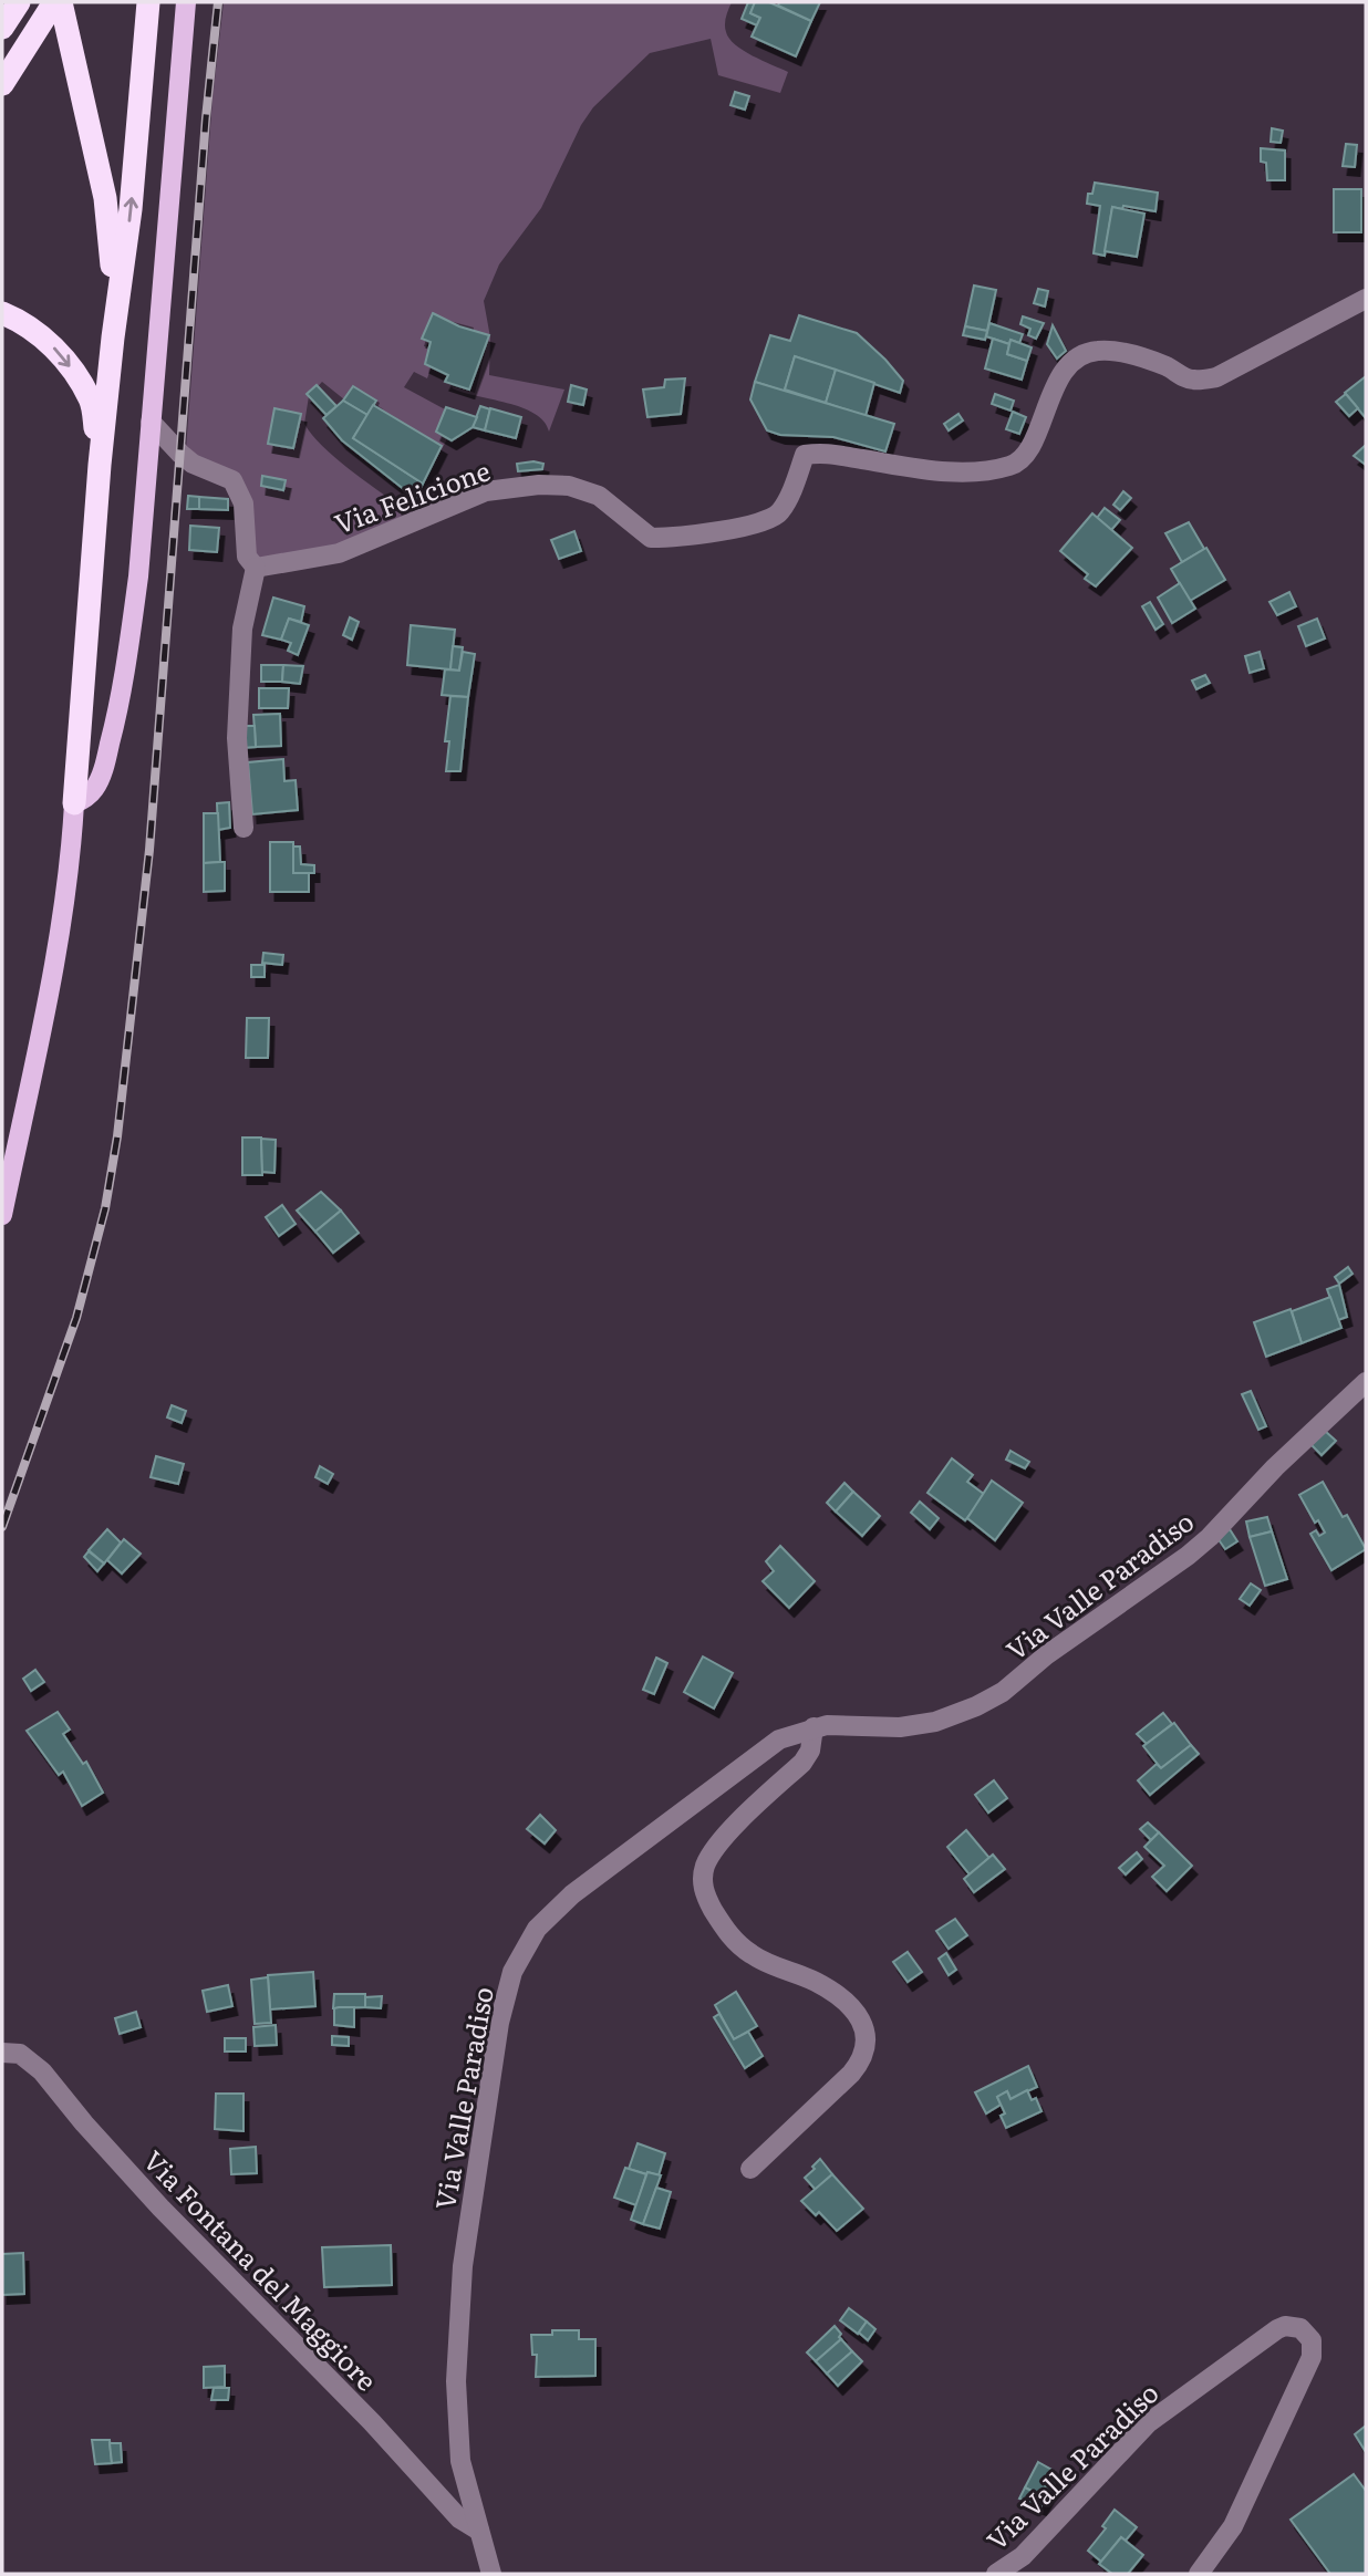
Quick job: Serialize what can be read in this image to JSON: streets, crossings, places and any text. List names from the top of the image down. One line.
{"streets":{"street":["Via Felicione","Via Valle Paradiso","Via Fontana del Maggiore"]},"crossings":[["Via Valle Paradiso","Via Fontana del Maggiore"]]}
